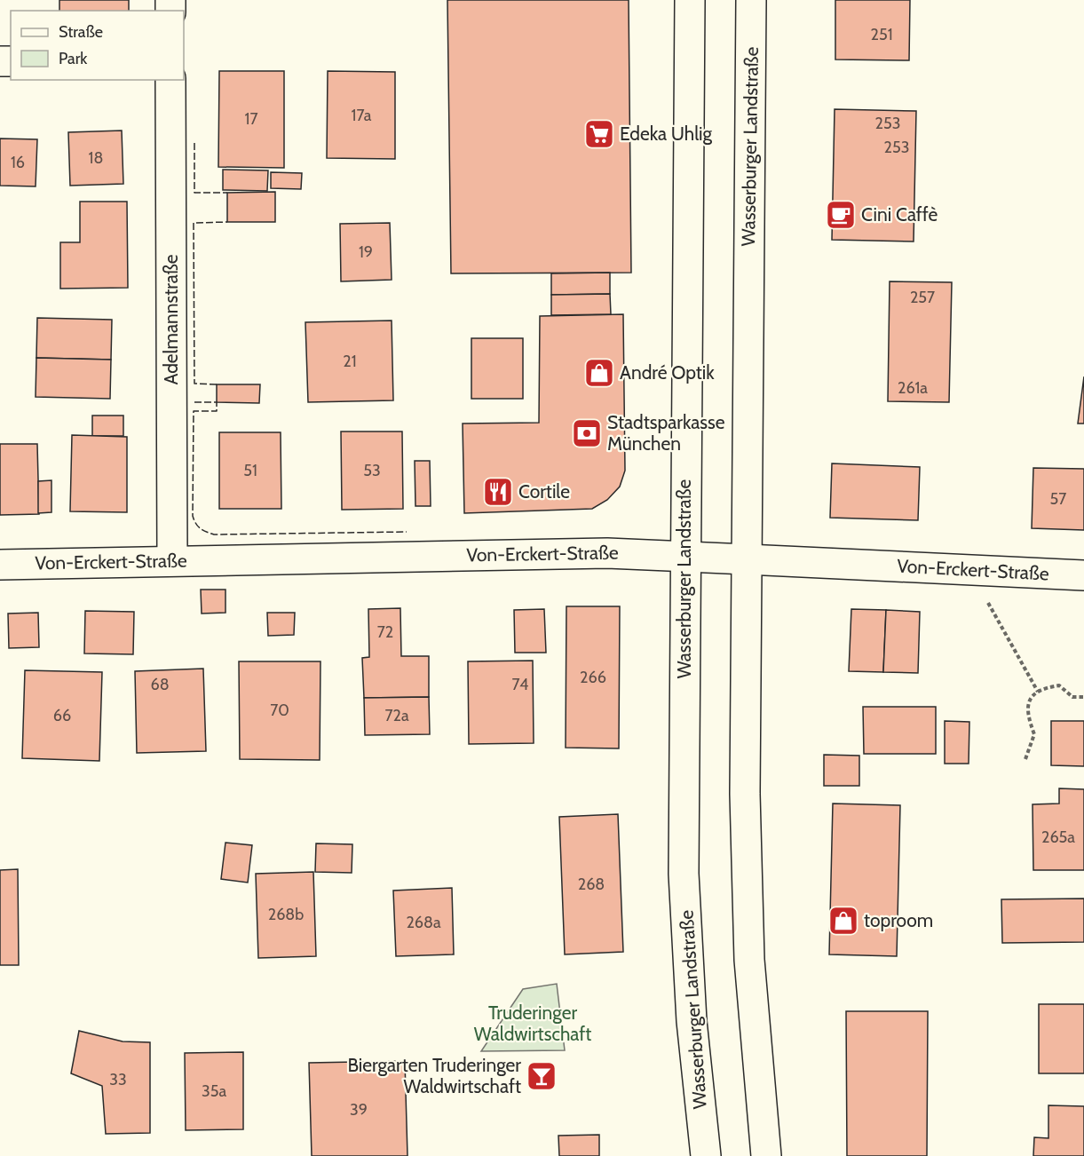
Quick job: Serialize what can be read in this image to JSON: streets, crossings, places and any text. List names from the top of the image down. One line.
{"streets":{"main road":["Wasserburger Landstraße","Adelmannstraße","Von-Erckert-Straße"]},"crossings":[["Wasserburger Landstraße","Von-Erckert-Straße"],["Adelmannstraße","Von-Erckert-Straße"]],"parks":["Truderinger Waldwirtschaft"],"places":{"supermarket":["Edeka Uhlig"],"cafe":["Cini Caffè"],"shop":["André Optik","toproom"],"bank":["Stadtsparkasse München"],"restaurant":["Cortile"],"bar":["Biergarten Truderinger Waldwirtschaft"]},"house_numbers":["251","17a","17","253","253","18","16","19","257","21","261a","51","53","57","72","266","68","74","70","66","72a","265a","268","268b","268a","33","35a","39"],"legend":["Straße","Park"]}
